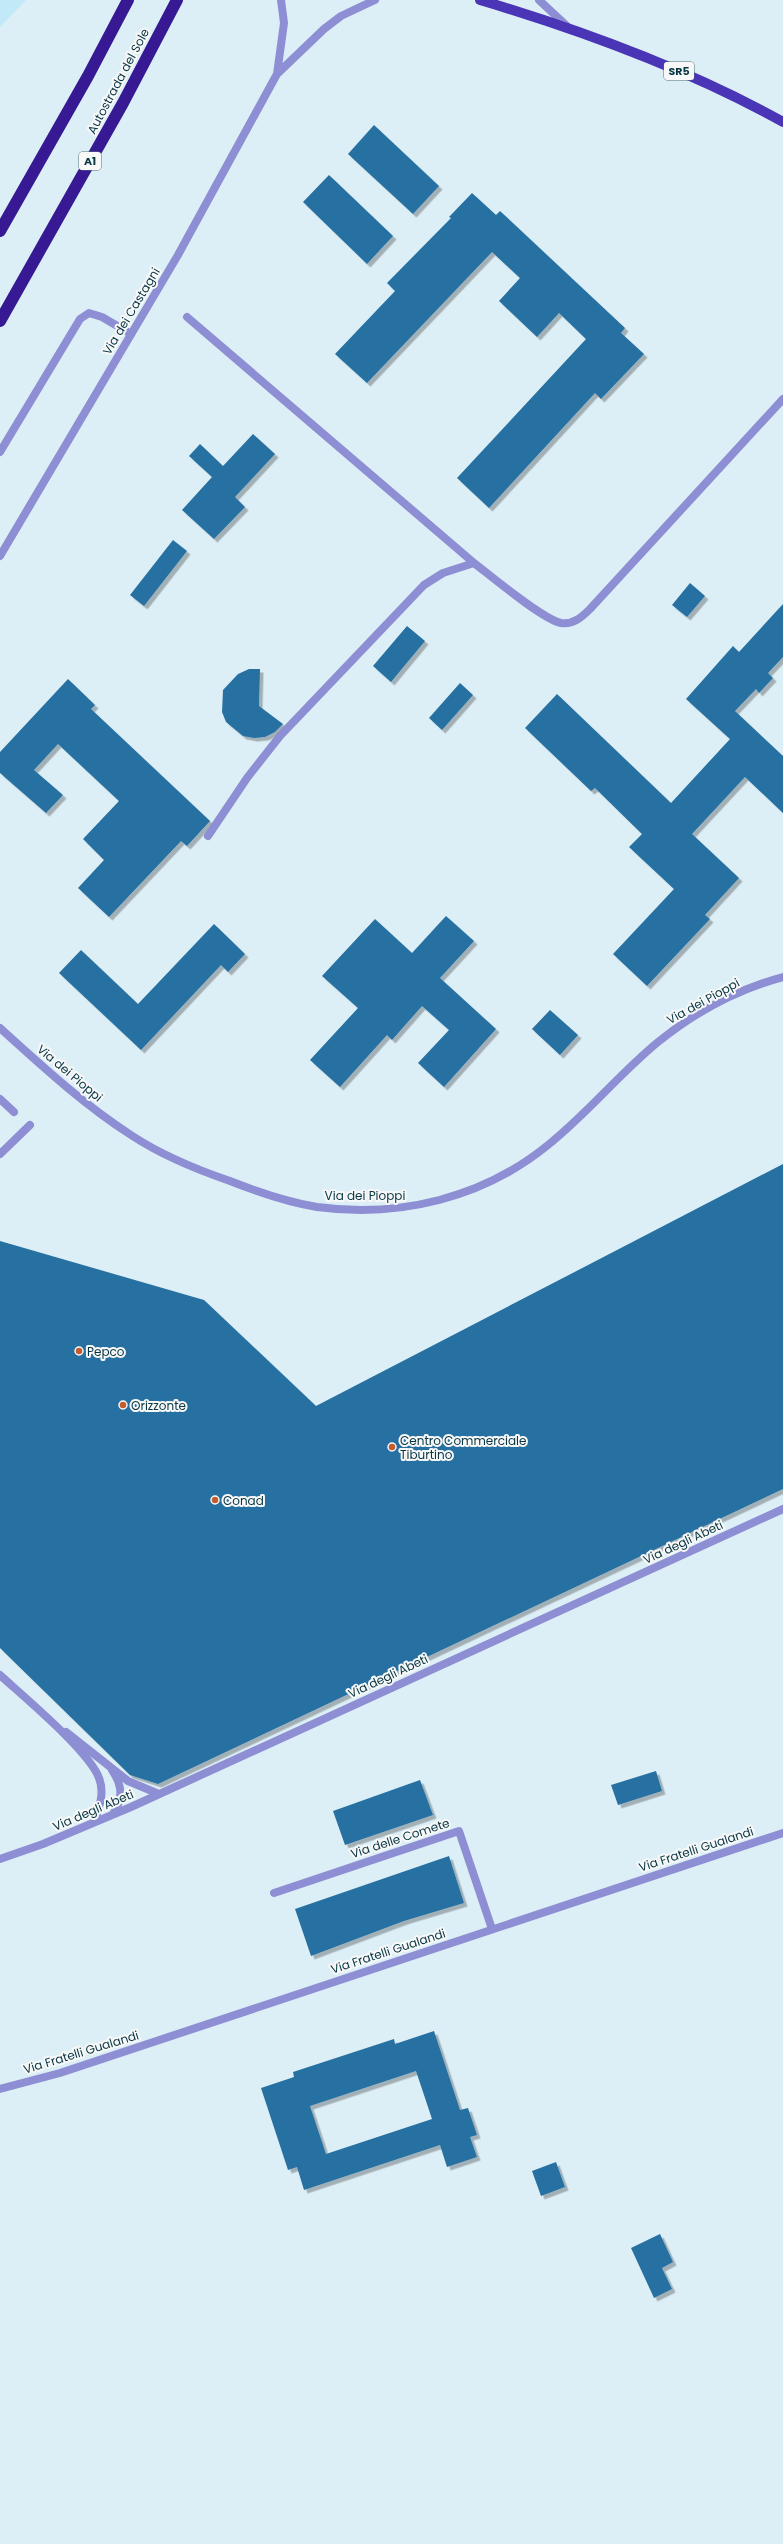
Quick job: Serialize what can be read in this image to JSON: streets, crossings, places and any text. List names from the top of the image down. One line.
{"streets":{"highway":["Autostrada del Sole","A1"],"main road":["SR5"],"street":["Via dei Castagni","Via dei Pioppi","Via degli Abeti","Via delle Comete","Via Fratelli Gualandi"]},"crossings":[["Via delle Comete","Via Fratelli Gualandi"]],"places":["Pepco","Orizzonte","Centro Commerciale Tiburtino","Conad"]}
